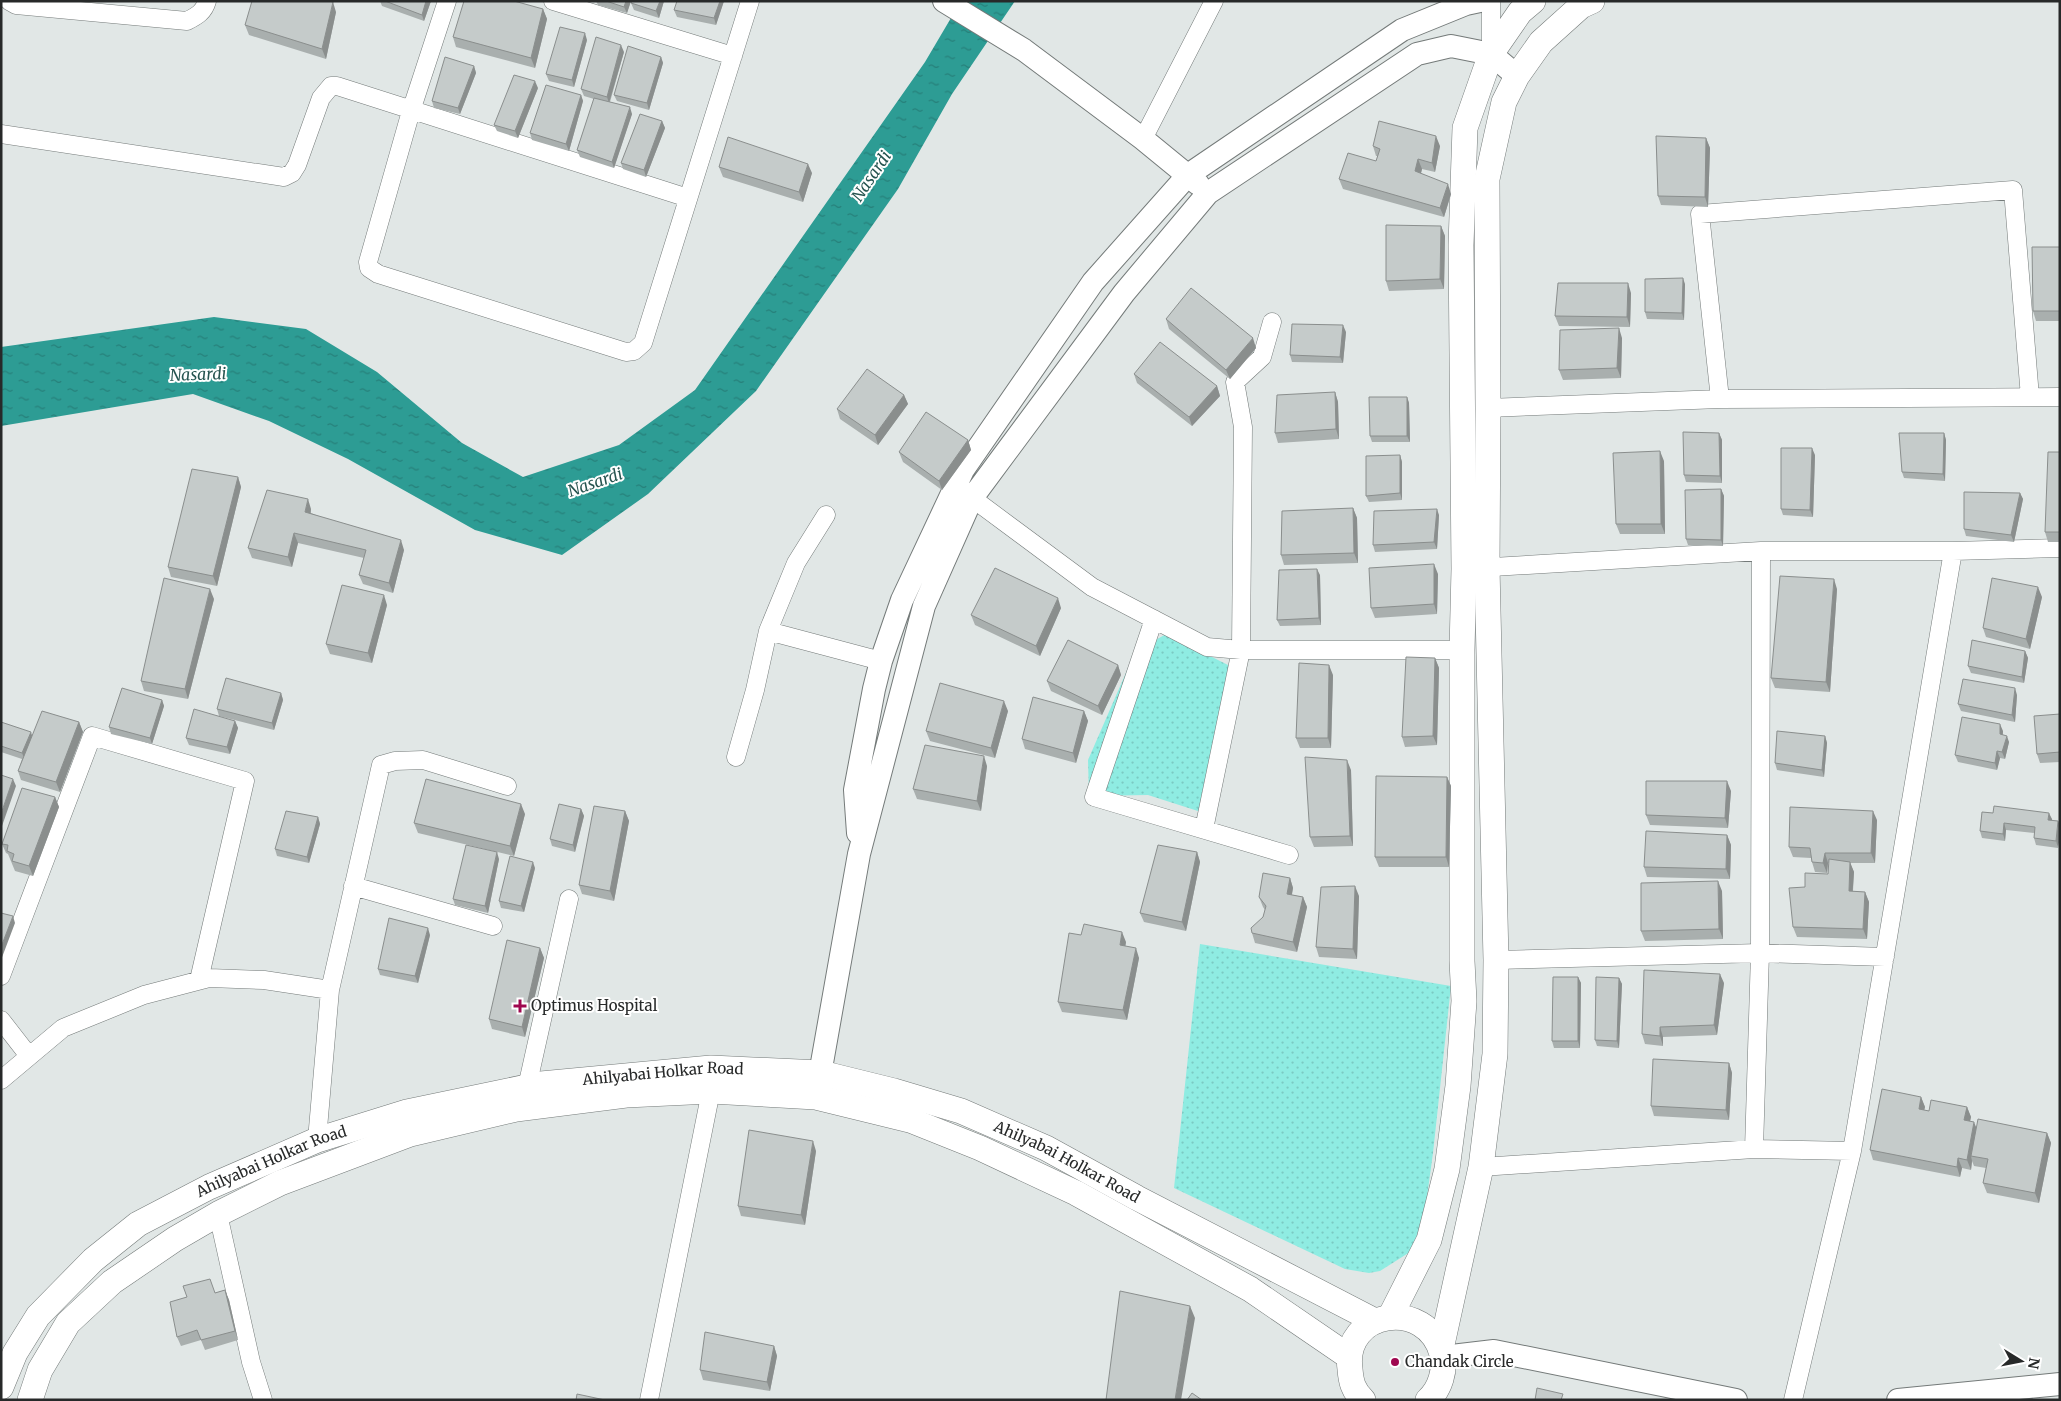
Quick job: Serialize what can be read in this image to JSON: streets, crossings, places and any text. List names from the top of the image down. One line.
{"streets":{"main road":["Ahilyabai Holkar Road"]},"water":["Nasardi"],"places":{"health":["Optimus Hospital"],"other":["Chandak Circle"]},"north":"right"}
